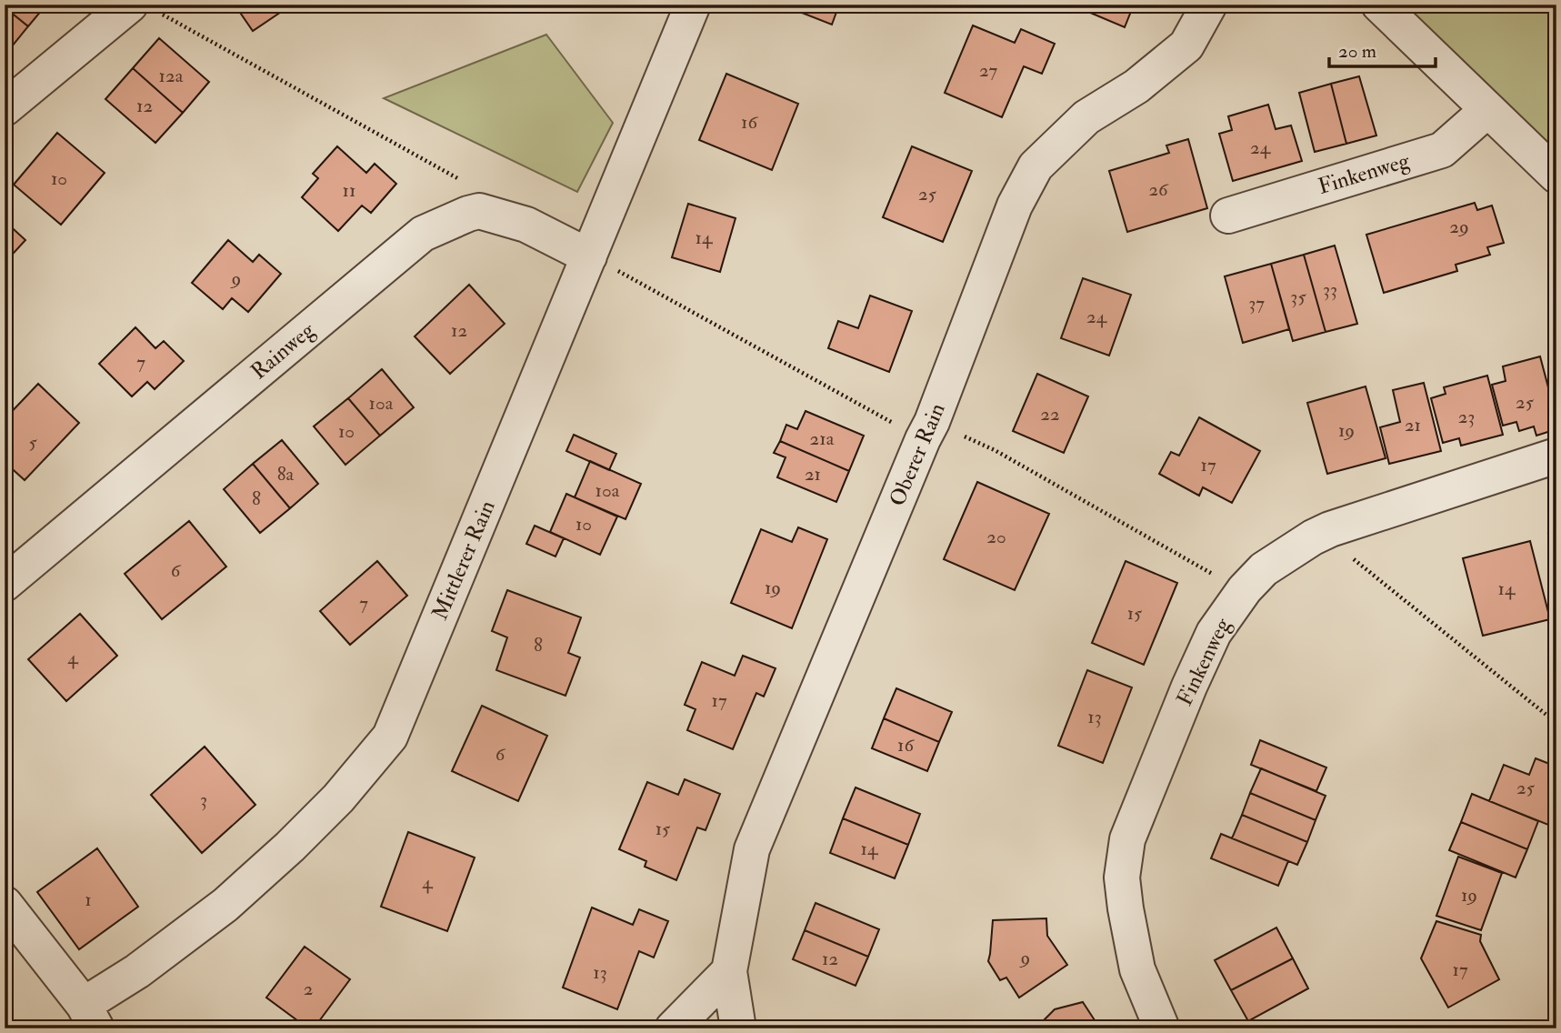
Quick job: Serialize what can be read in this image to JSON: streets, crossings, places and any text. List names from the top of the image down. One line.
{"streets":{"street":["Finkenweg","Rainweg","Oberer Rain","Mittlerer Rain"]},"crossings":[["Rainweg","Mittlerer Rain"]],"house_numbers":["27","12a","12","16","24","10","26","11","25","29","14","9","33","35","37","24","12","7","25","10a","22","23","21","19","10","21a","5","17","8a","21","10a","8","10","20","6","19","14","7","15","8","4","17","13","16","6","25","3","15","14","4","19","1","9","12","17","13","2"],"scale_bar":"20 m"}
